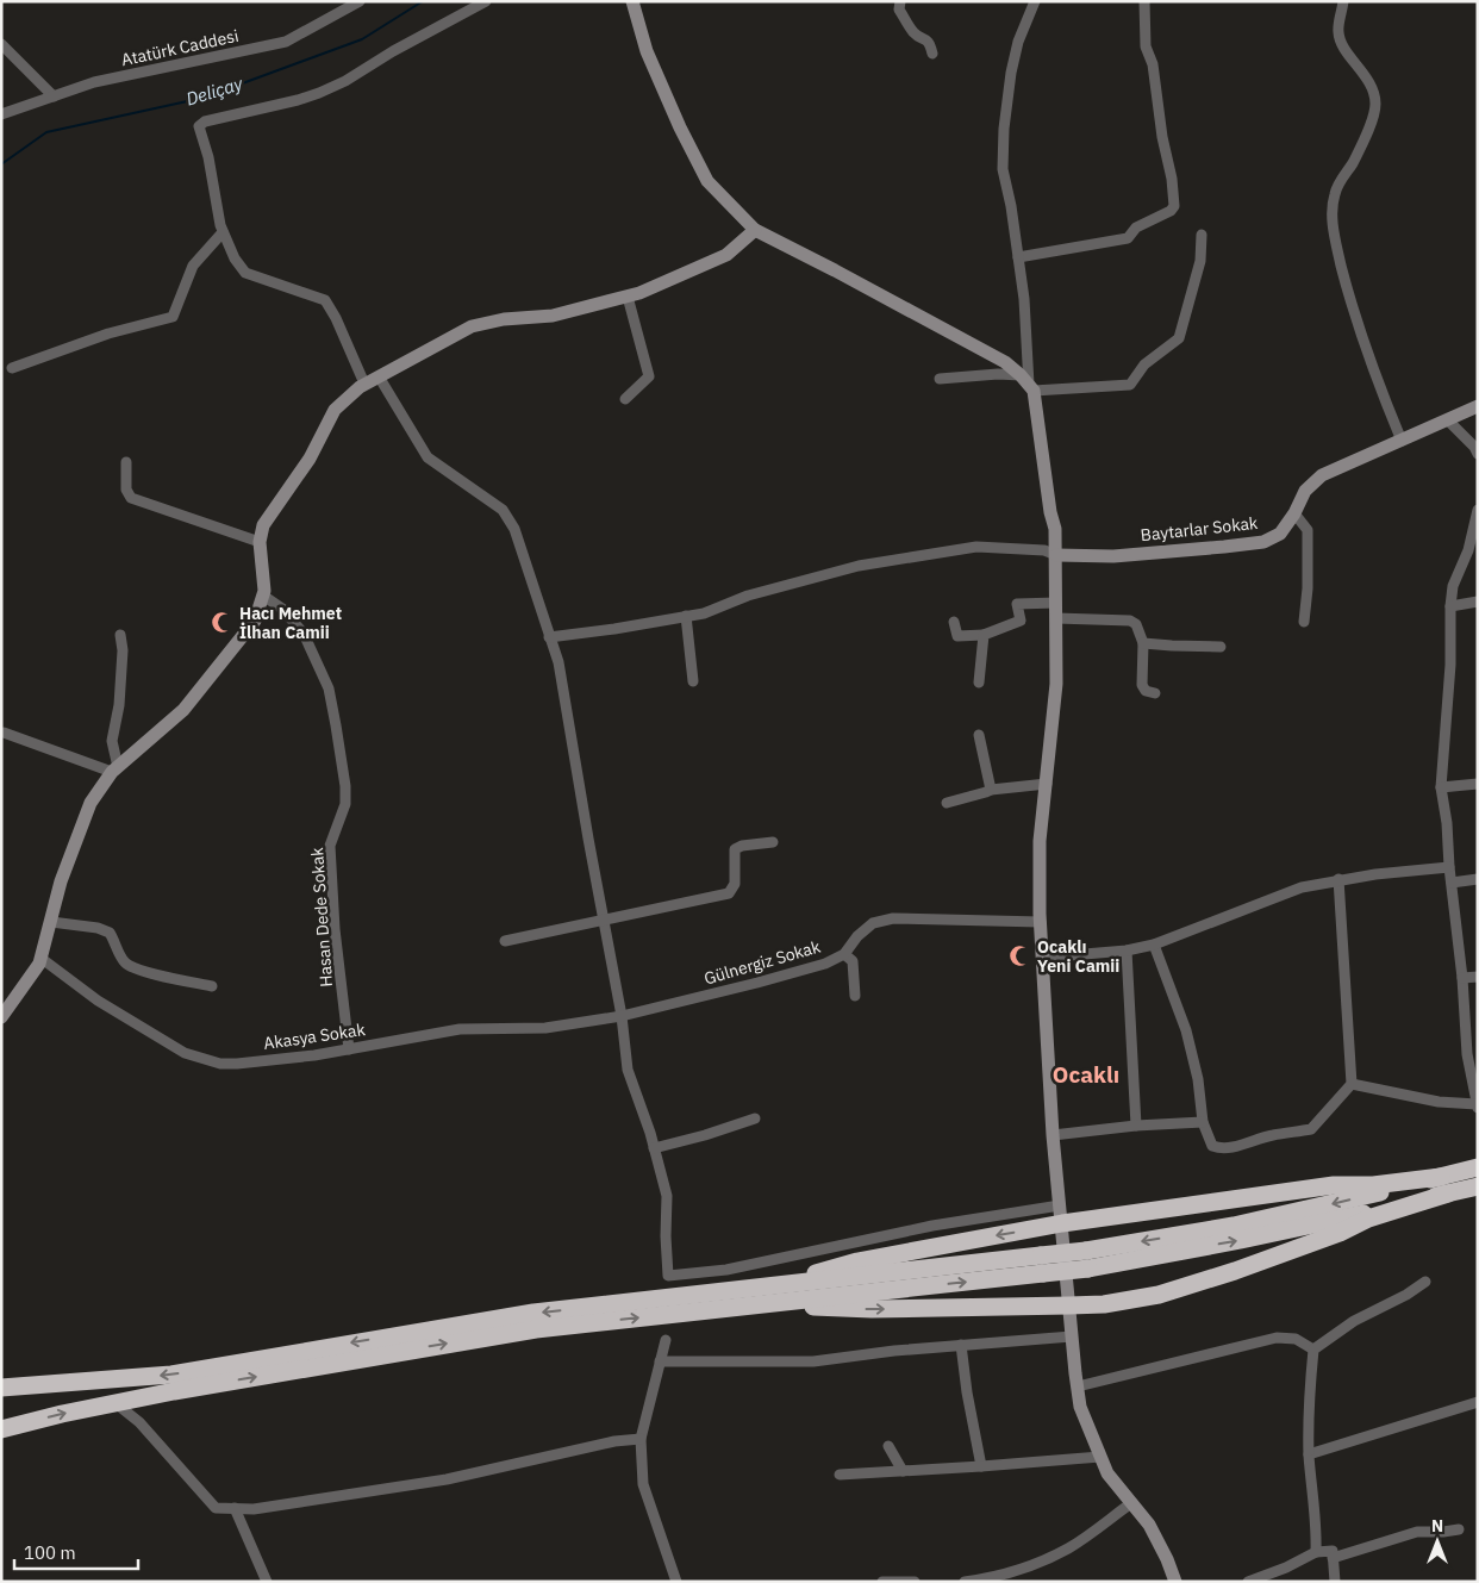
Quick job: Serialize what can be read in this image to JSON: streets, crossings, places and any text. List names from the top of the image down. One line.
{"streets":{"street":["Atatürk Caddesi","Baytarlar Sokak","Hasan Dede Sokak","Gülnergiz Sokak","Akasya Sokak"]},"crossings":[["Hasan Dede Sokak","Akasya Sokak"],["Gülnergiz Sokak","Akasya Sokak"]],"districts":["Ocaklı"],"water":["Deliçay"],"places":{"mosque":["Hacı Mehmet İlhan Camii","Ocaklı Yeni Camii"]},"scale_bar":"100 m","north":"top"}
